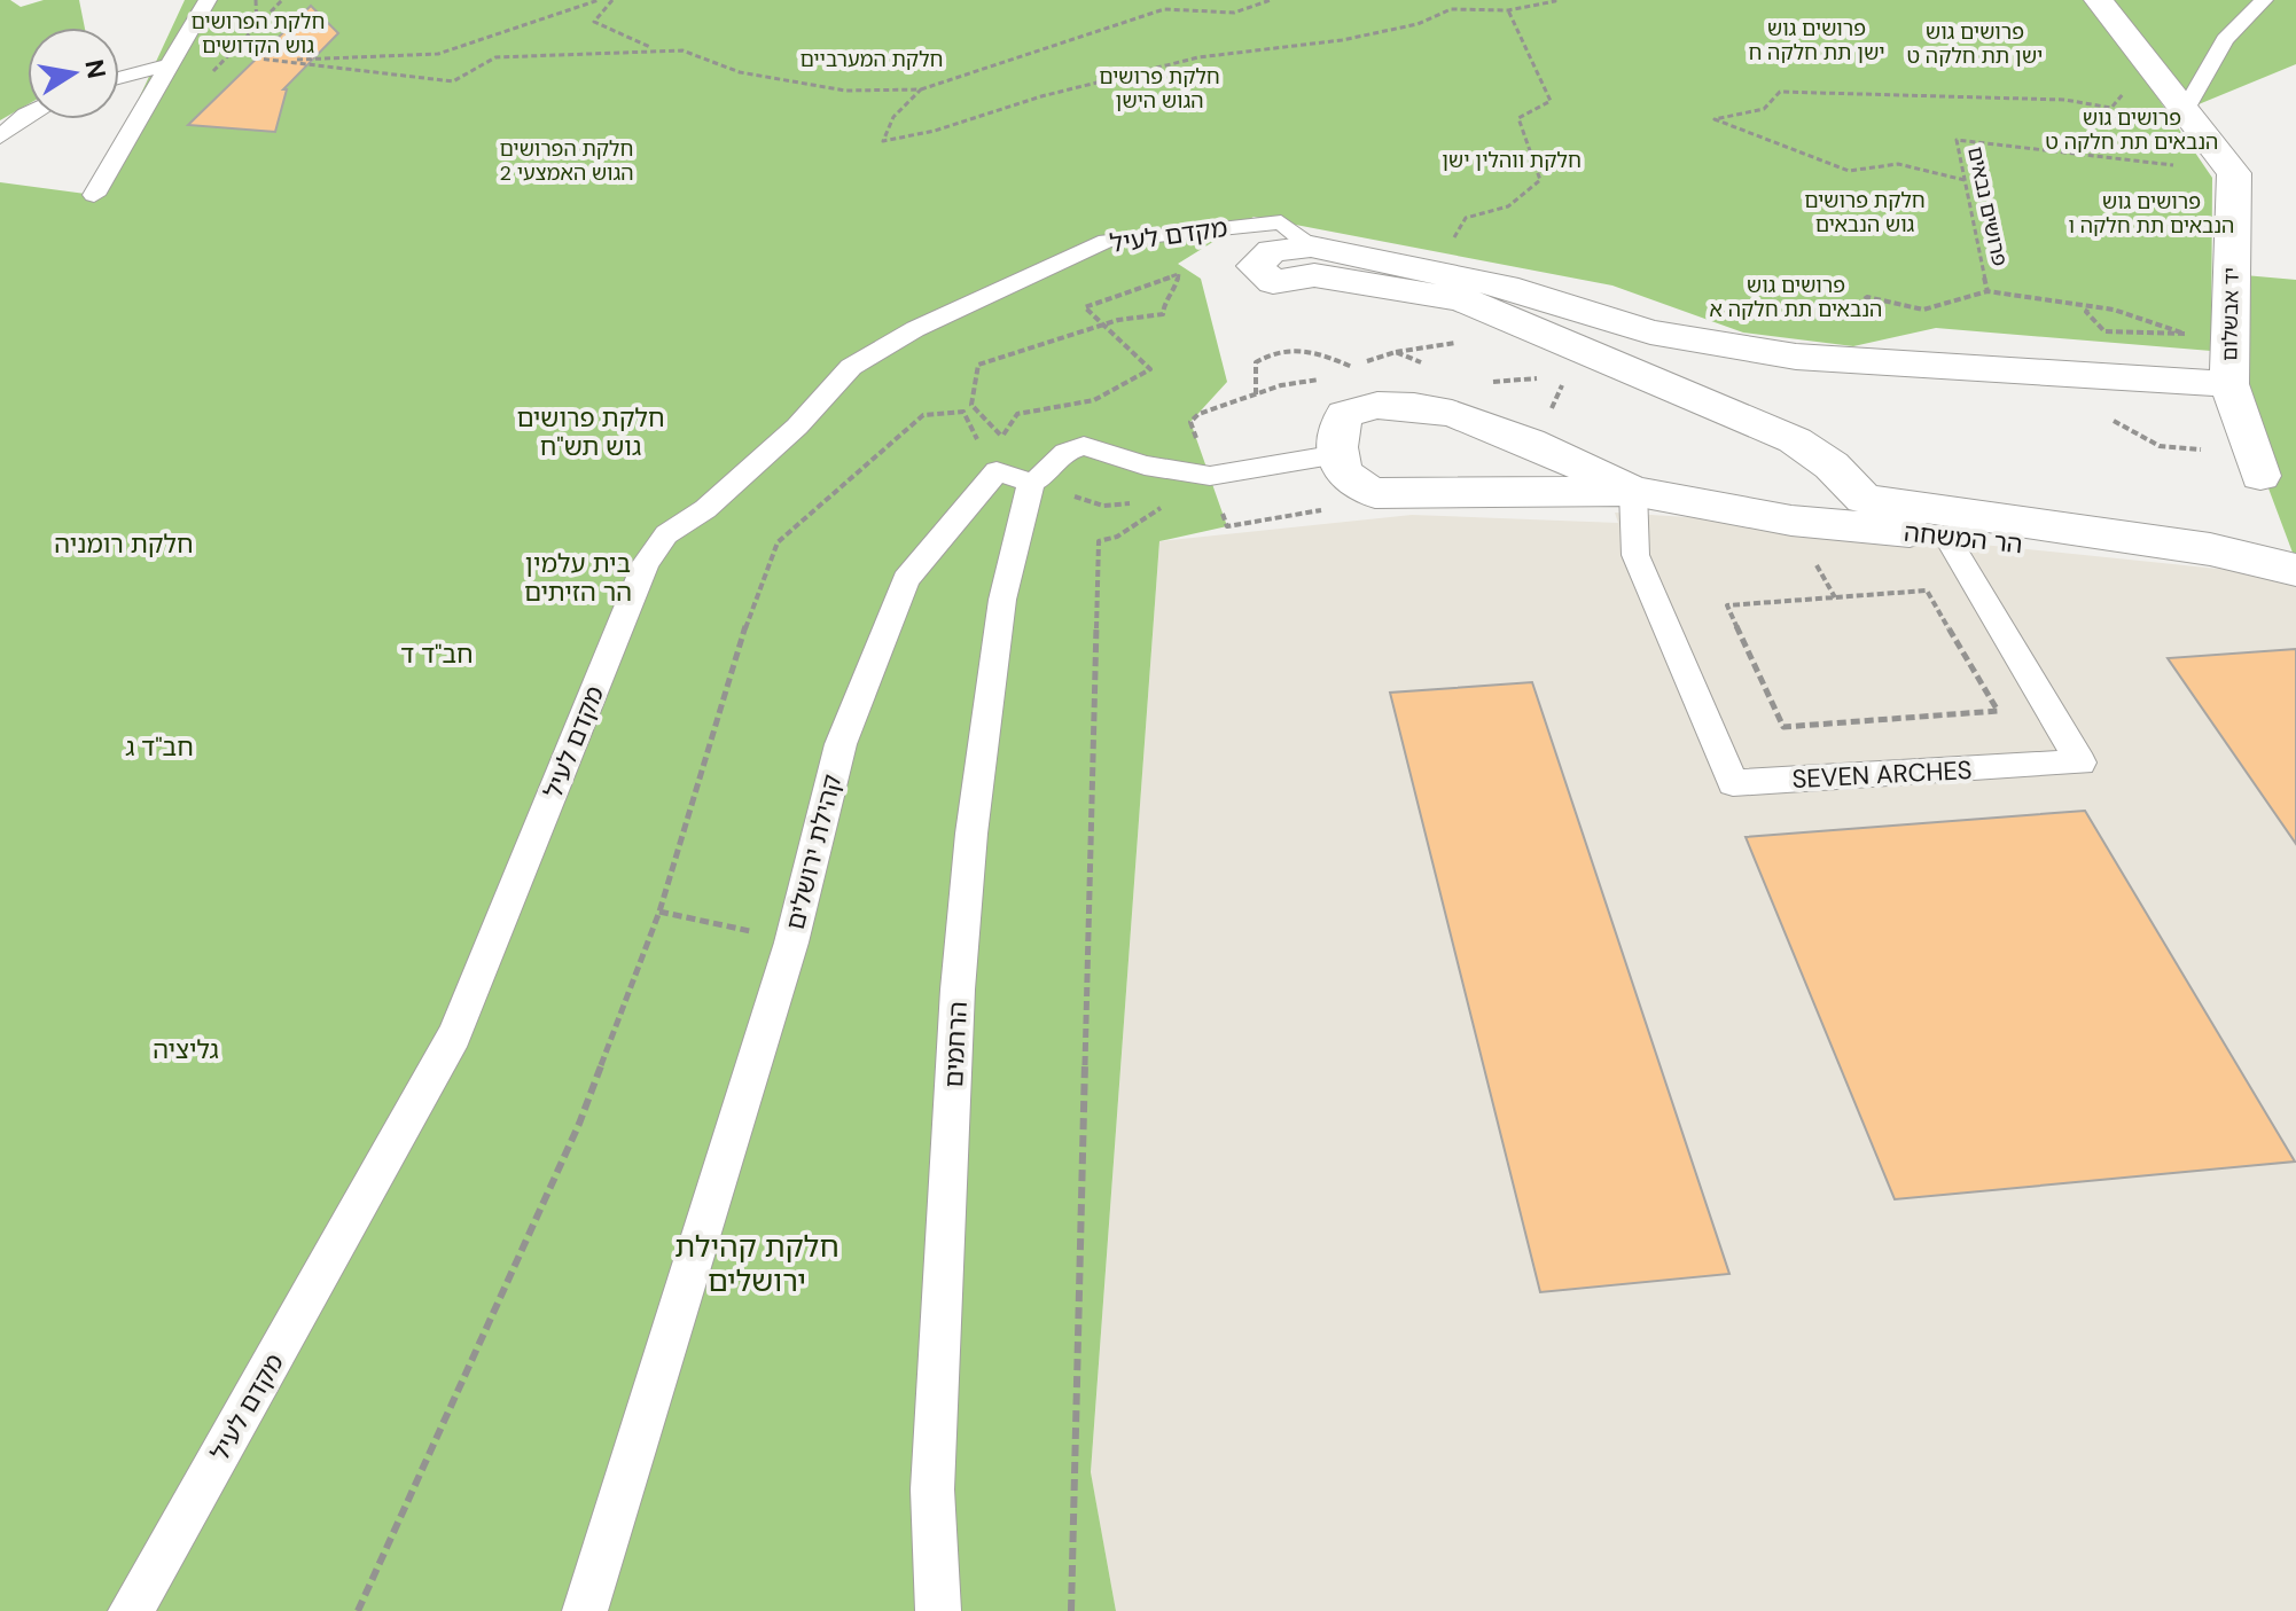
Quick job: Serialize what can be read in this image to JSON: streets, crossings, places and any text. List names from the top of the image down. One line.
{"streets":{"street":["יד אבשלום","הר המשחה"],"lane":["מקדם לעיל","SEVEN ARCHES","קהילת ירושלים","הרחמים"],"path":["פרושים נבאים"]},"crossings":[["פרושים נבאים","יד אבשלום"],["הר המשחה","SEVEN ARCHES"]],"parks":["חלקת הפרושים גוש הקדושים","פרושים גוש ישן תת חלקה ח","פרושים גוש ישן תת חלקה ט","חלקת המערביים","חלקת פרושים הגוש הישן","פרושים גוש הנבאים תת חלקה ט","חלקת הפרושים הגוש האמצעי 2","חלקת ווהלין ישן","חלקת פרושים גוש הנבאים","פרושים גוש הנבאים תת חלקה ו","פרושים גוש הנבאים תת חלקה א","חלקת פרושים גוש תש\"ח","חלקת רומניה","בית עלמין הר הזיתים","חב\"ד ד","חב\"ד ג","גליציה","חלקת קהילת ירושלים"],"north":"right"}
